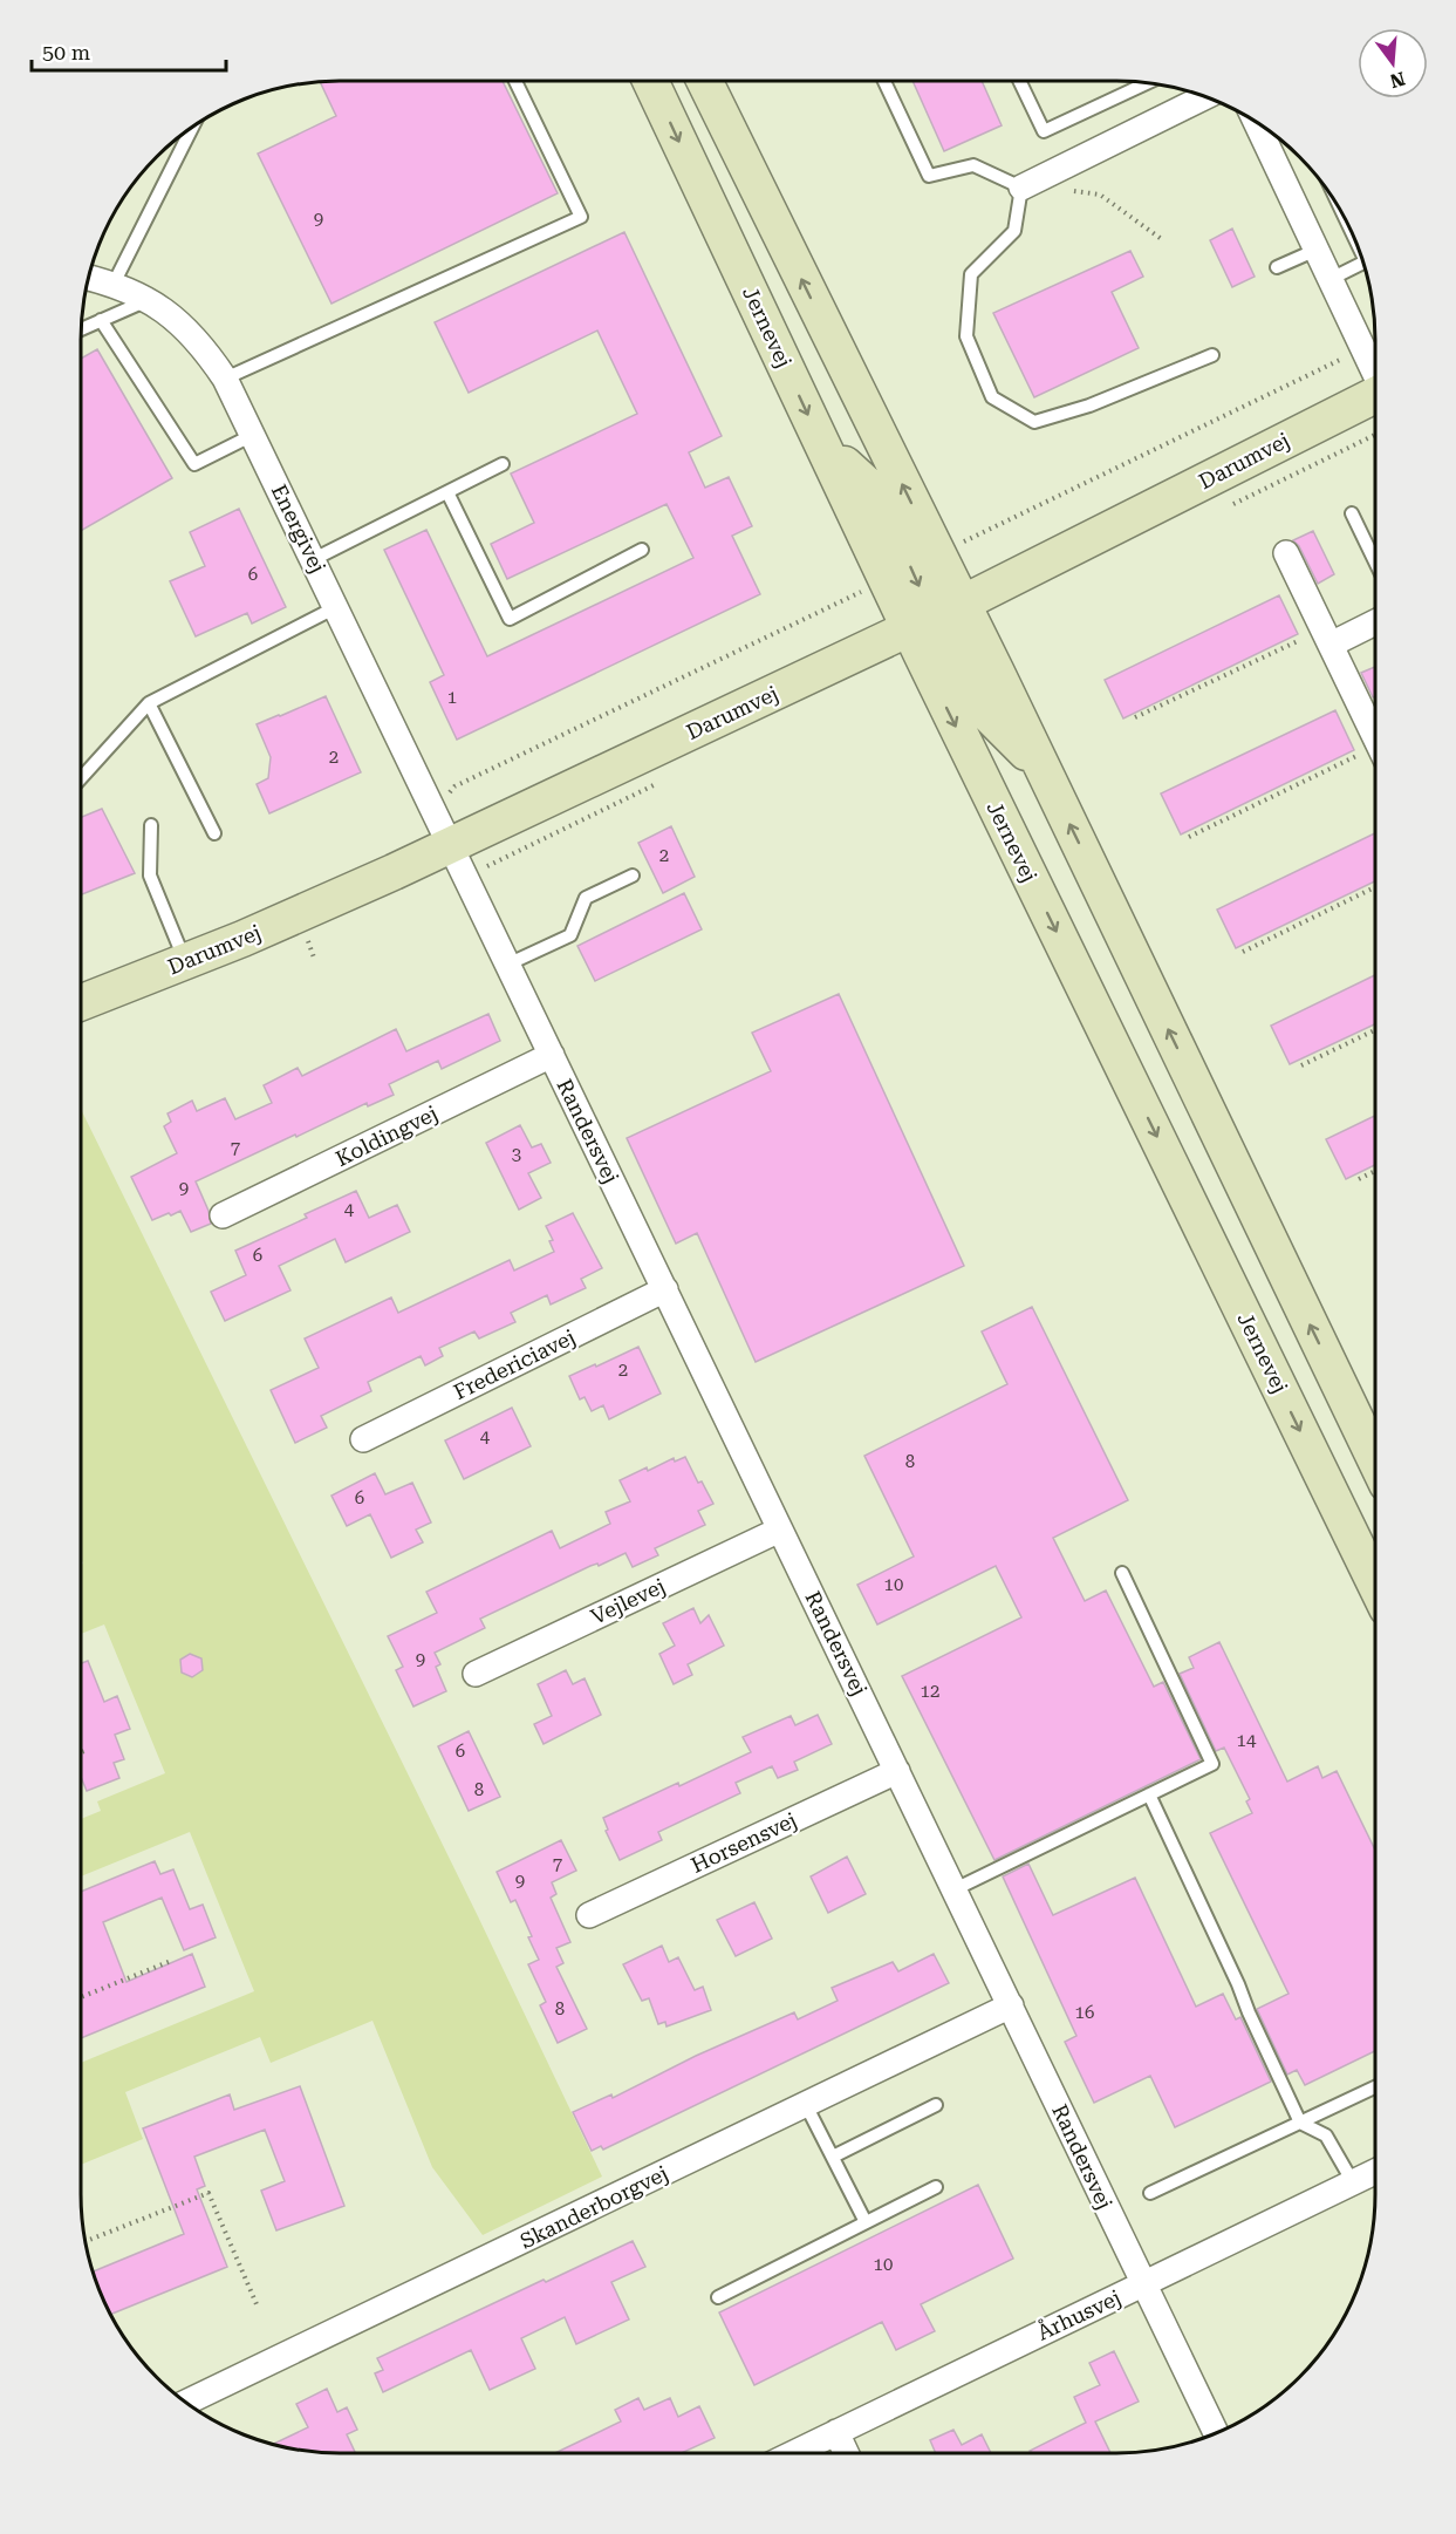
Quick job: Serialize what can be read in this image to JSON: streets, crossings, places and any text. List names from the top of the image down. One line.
{"streets":{"main road":["Jernevej","Darumvej"],"street":["Energivej","Randersvej","Koldingvej","Fredericiavej","Vejlevej","Horsensvej","Skanderborgvej","Århusvej"]},"crossings":[["Jernevej","Darumvej"],["Darumvej","Energivej"],["Darumvej","Randersvej"],["Energivej","Randersvej"],["Randersvej","Koldingvej"],["Randersvej","Fredericiavej"],["Randersvej","Vejlevej"],["Randersvej","Horsensvej"],["Randersvej","Skanderborgvej"],["Randersvej","Århusvej"]],"house_numbers":["9","6","1","2","2","7","3","9","4","6","2","4","8","6","10","9","12","14","6","8","7","9","8","16","10"],"scale_bar":"50 m","north":"bottom"}
